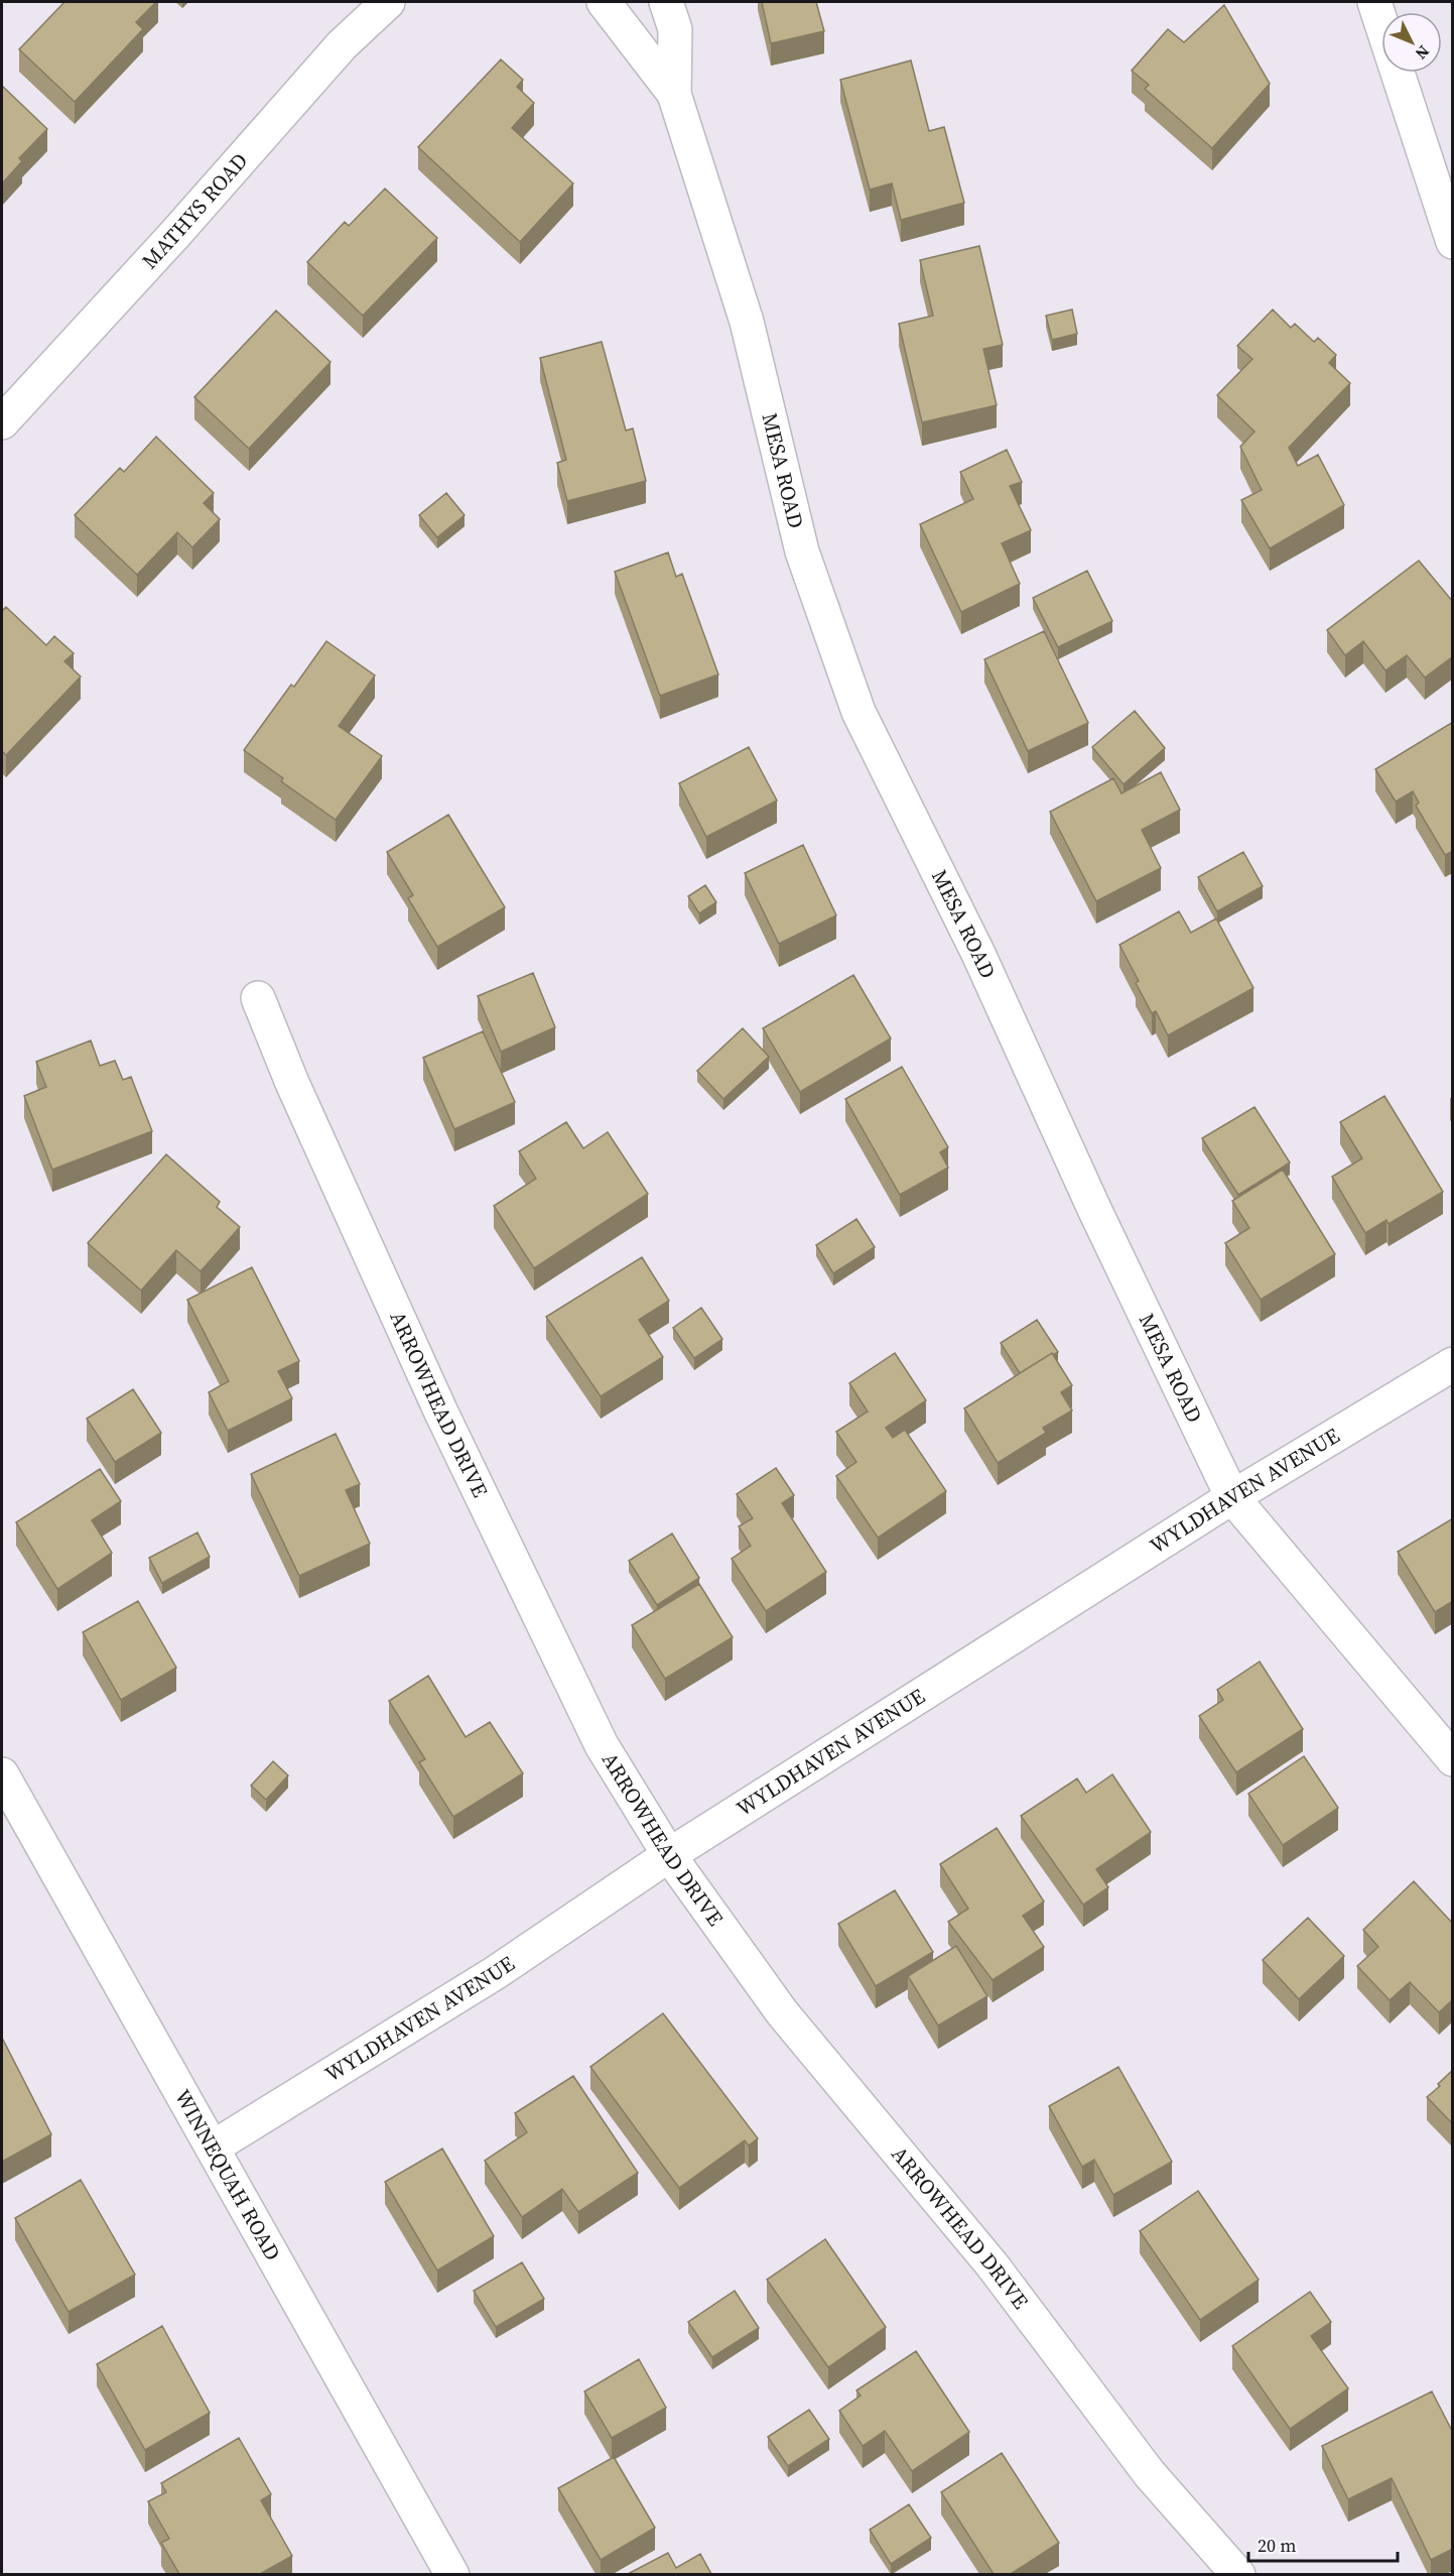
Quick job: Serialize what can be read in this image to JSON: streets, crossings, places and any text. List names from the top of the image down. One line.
{"streets":{"street":["MATHYS ROAD","MESA ROAD","ARROWHEAD DRIVE","WYLDHAVEN AVENUE","WINNEQUAH ROAD"]},"crossings":[["MESA ROAD","WYLDHAVEN AVENUE"],["ARROWHEAD DRIVE","WYLDHAVEN AVENUE"],["WYLDHAVEN AVENUE","WINNEQUAH ROAD"]],"scale_bar":"20 m","north":"bottom right"}
